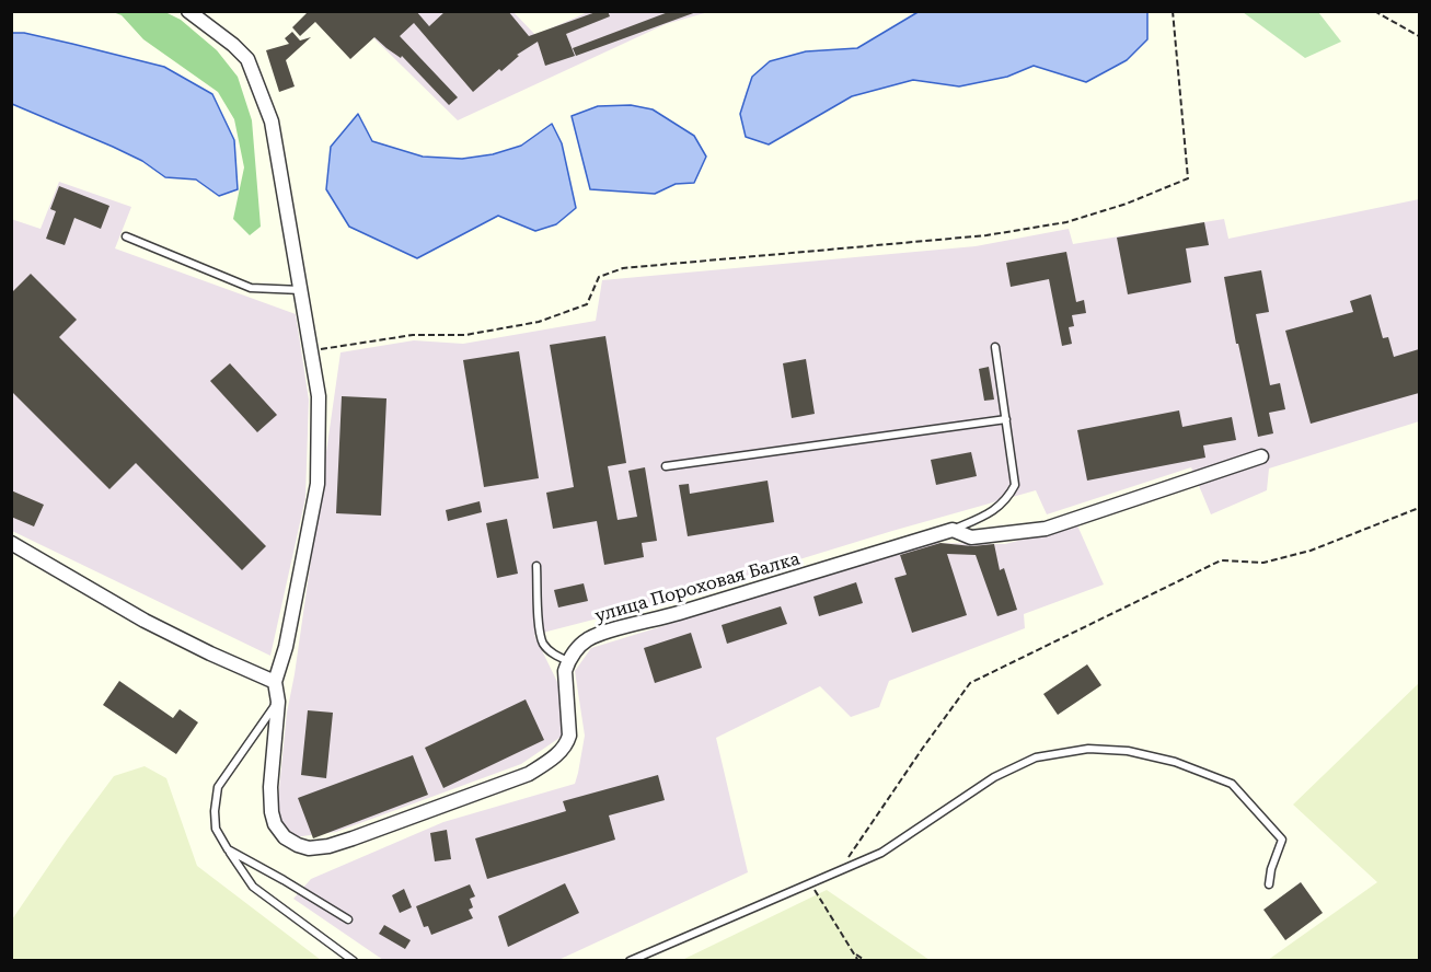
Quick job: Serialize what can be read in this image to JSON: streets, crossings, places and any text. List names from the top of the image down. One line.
{"streets":{"street":["улица Пороховая Балка"]}}
